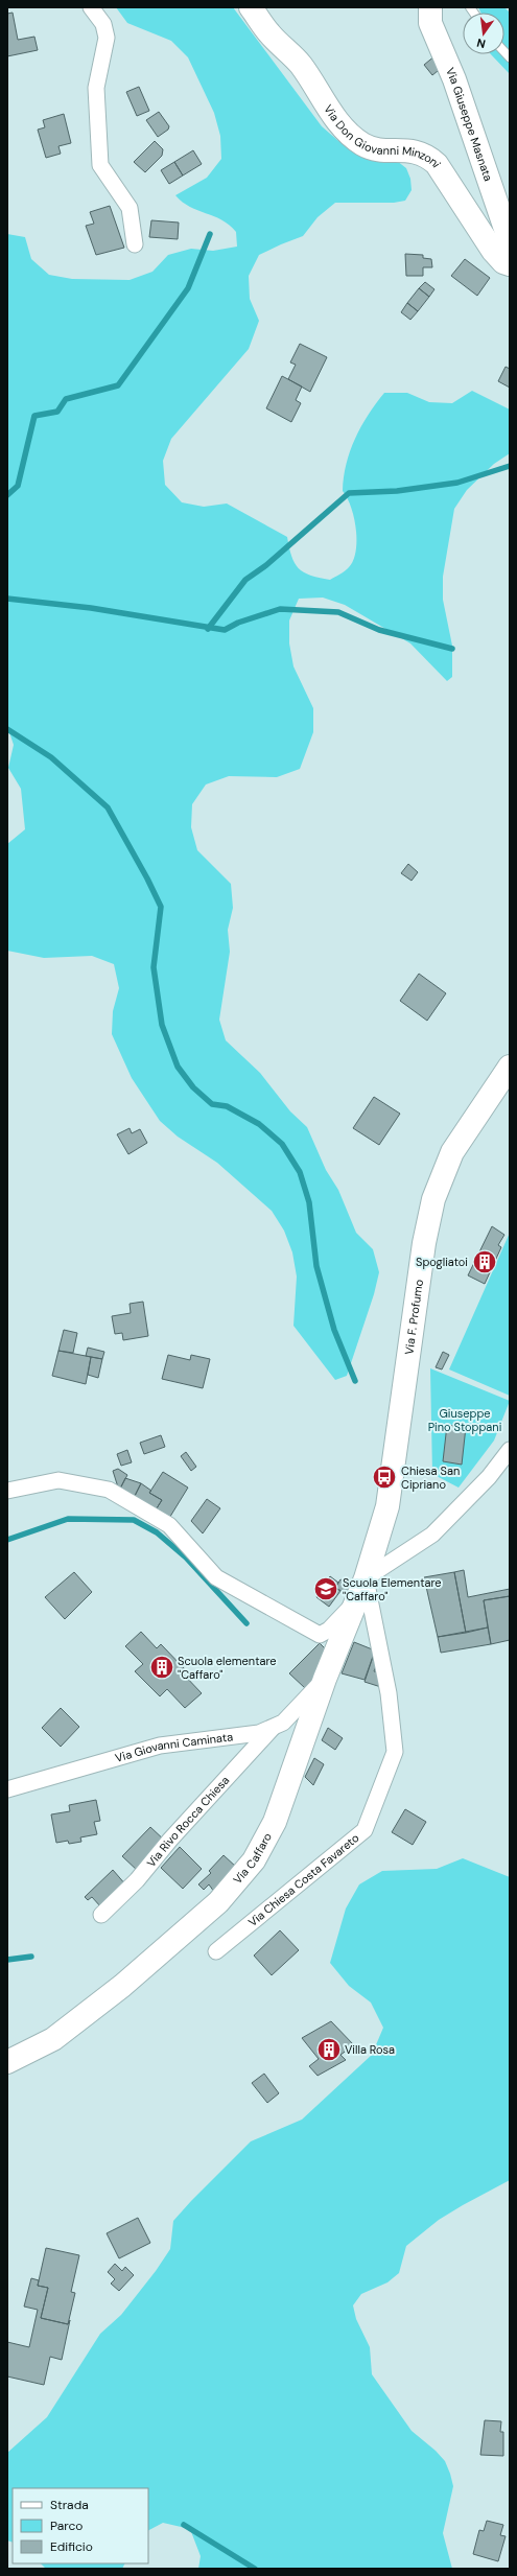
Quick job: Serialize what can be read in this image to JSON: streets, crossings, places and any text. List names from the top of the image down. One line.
{"streets":{"street":["Via Giuseppe Masnata","Via Don Giovanni Minzoni","Via F. Profumo","Via Giovanni Caminata","Via Rivo Rocca Chiesa","Via Caffaro","Via Chiesa Costa Favareto"]},"crossings":[["Via F. Profumo","Via Caffaro"],["Via F. Profumo","Via Chiesa Costa Favareto"],["Via Giovanni Caminata","Via Rivo Rocca Chiesa"],["Via Giovanni Caminata","Via Caffaro"],["Via Caffaro","Via Chiesa Costa Favareto"]],"parks":["Giuseppe Pino Stoppani"],"places":{"building":["Spogliatoi","Scuola elementare \"Caffaro\"","Villa Rosa"],"bus stop":["Chiesa San Cipriano"],"school or university":["Scuola Elementare \"Caffaro\""]},"legend":["Strada","Parco","Edificio"],"north":"bottom"}
